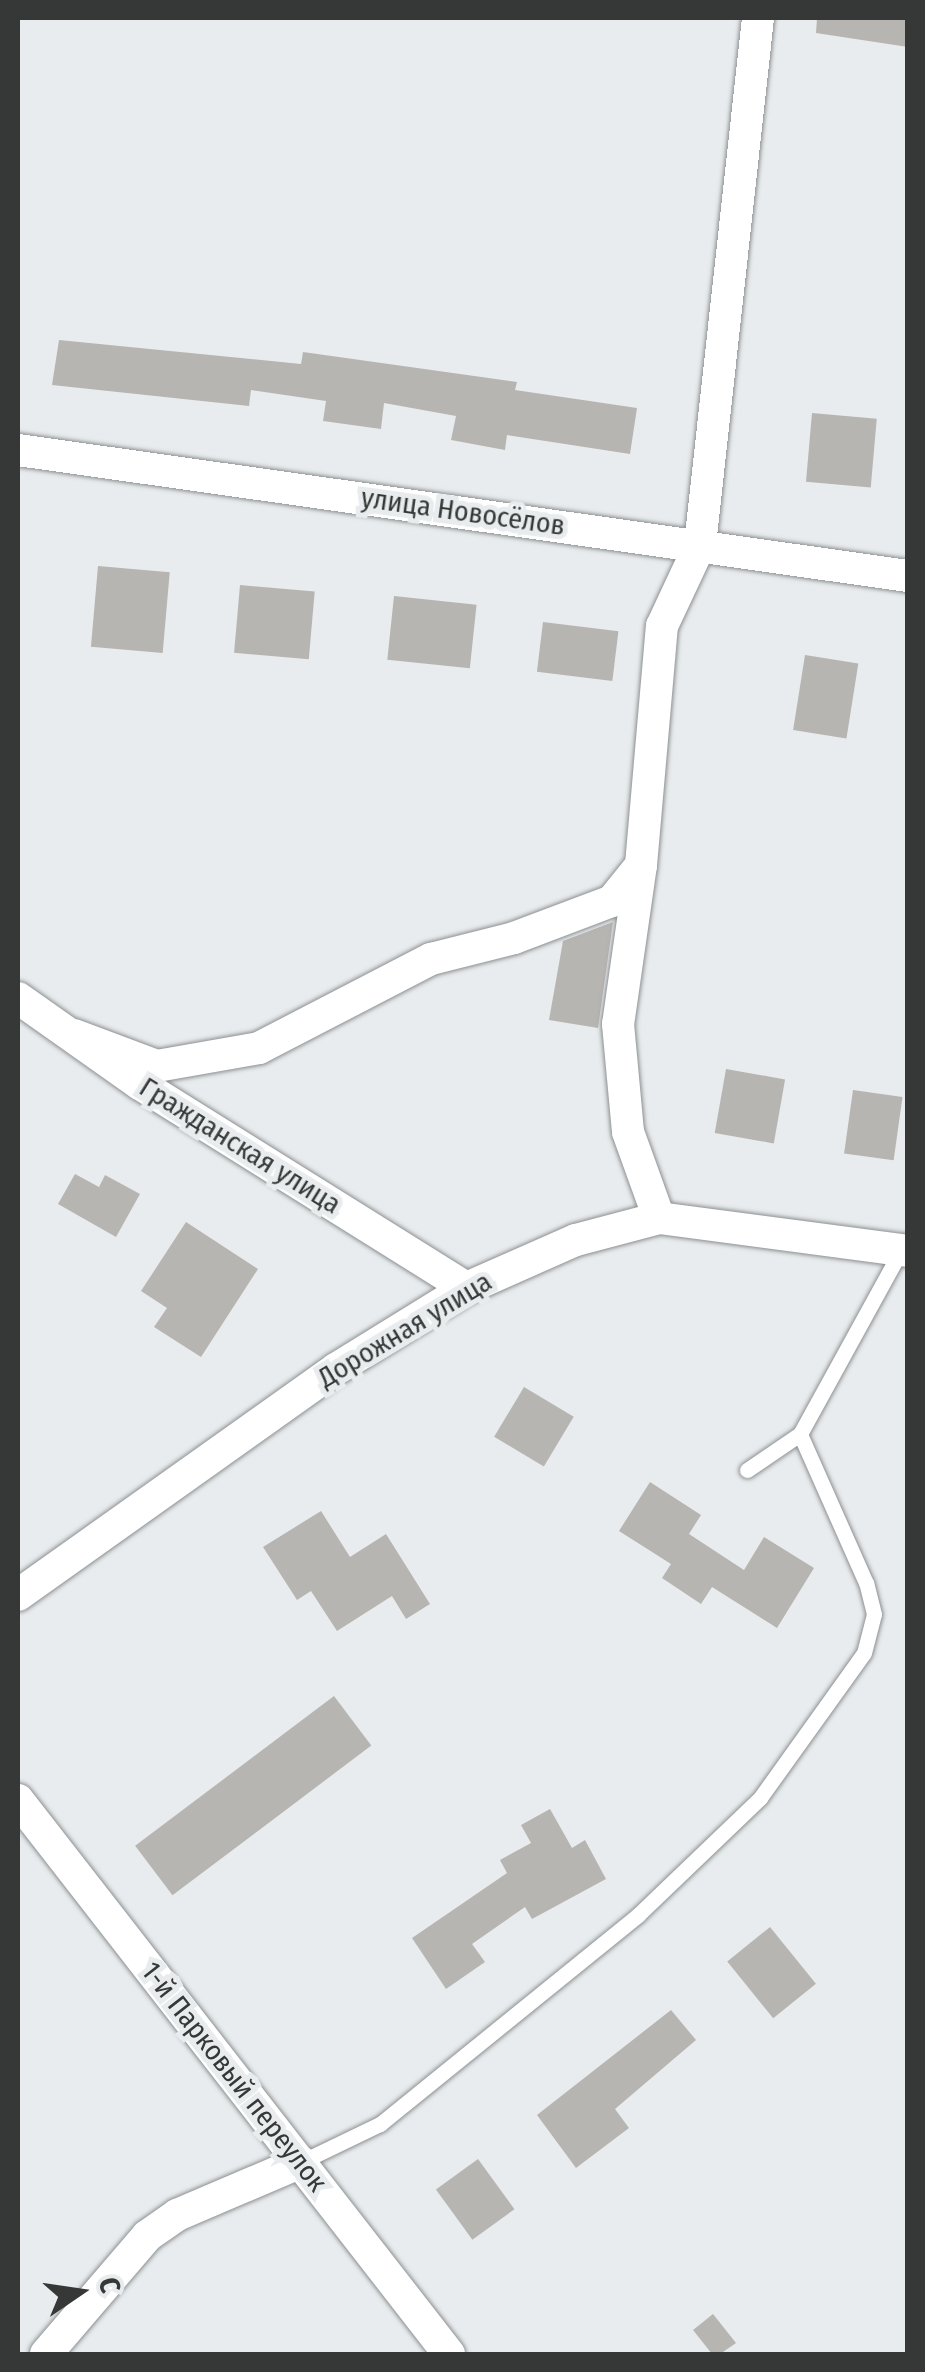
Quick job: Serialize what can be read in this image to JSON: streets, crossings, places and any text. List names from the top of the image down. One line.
{"streets":{"street":["улица Новосёлов","Гражданская улица","Дорожная улица","1-й Парковый переулок"]},"crossings":[["Гражданская улица","Дорожная улица"]],"north":"right"}
